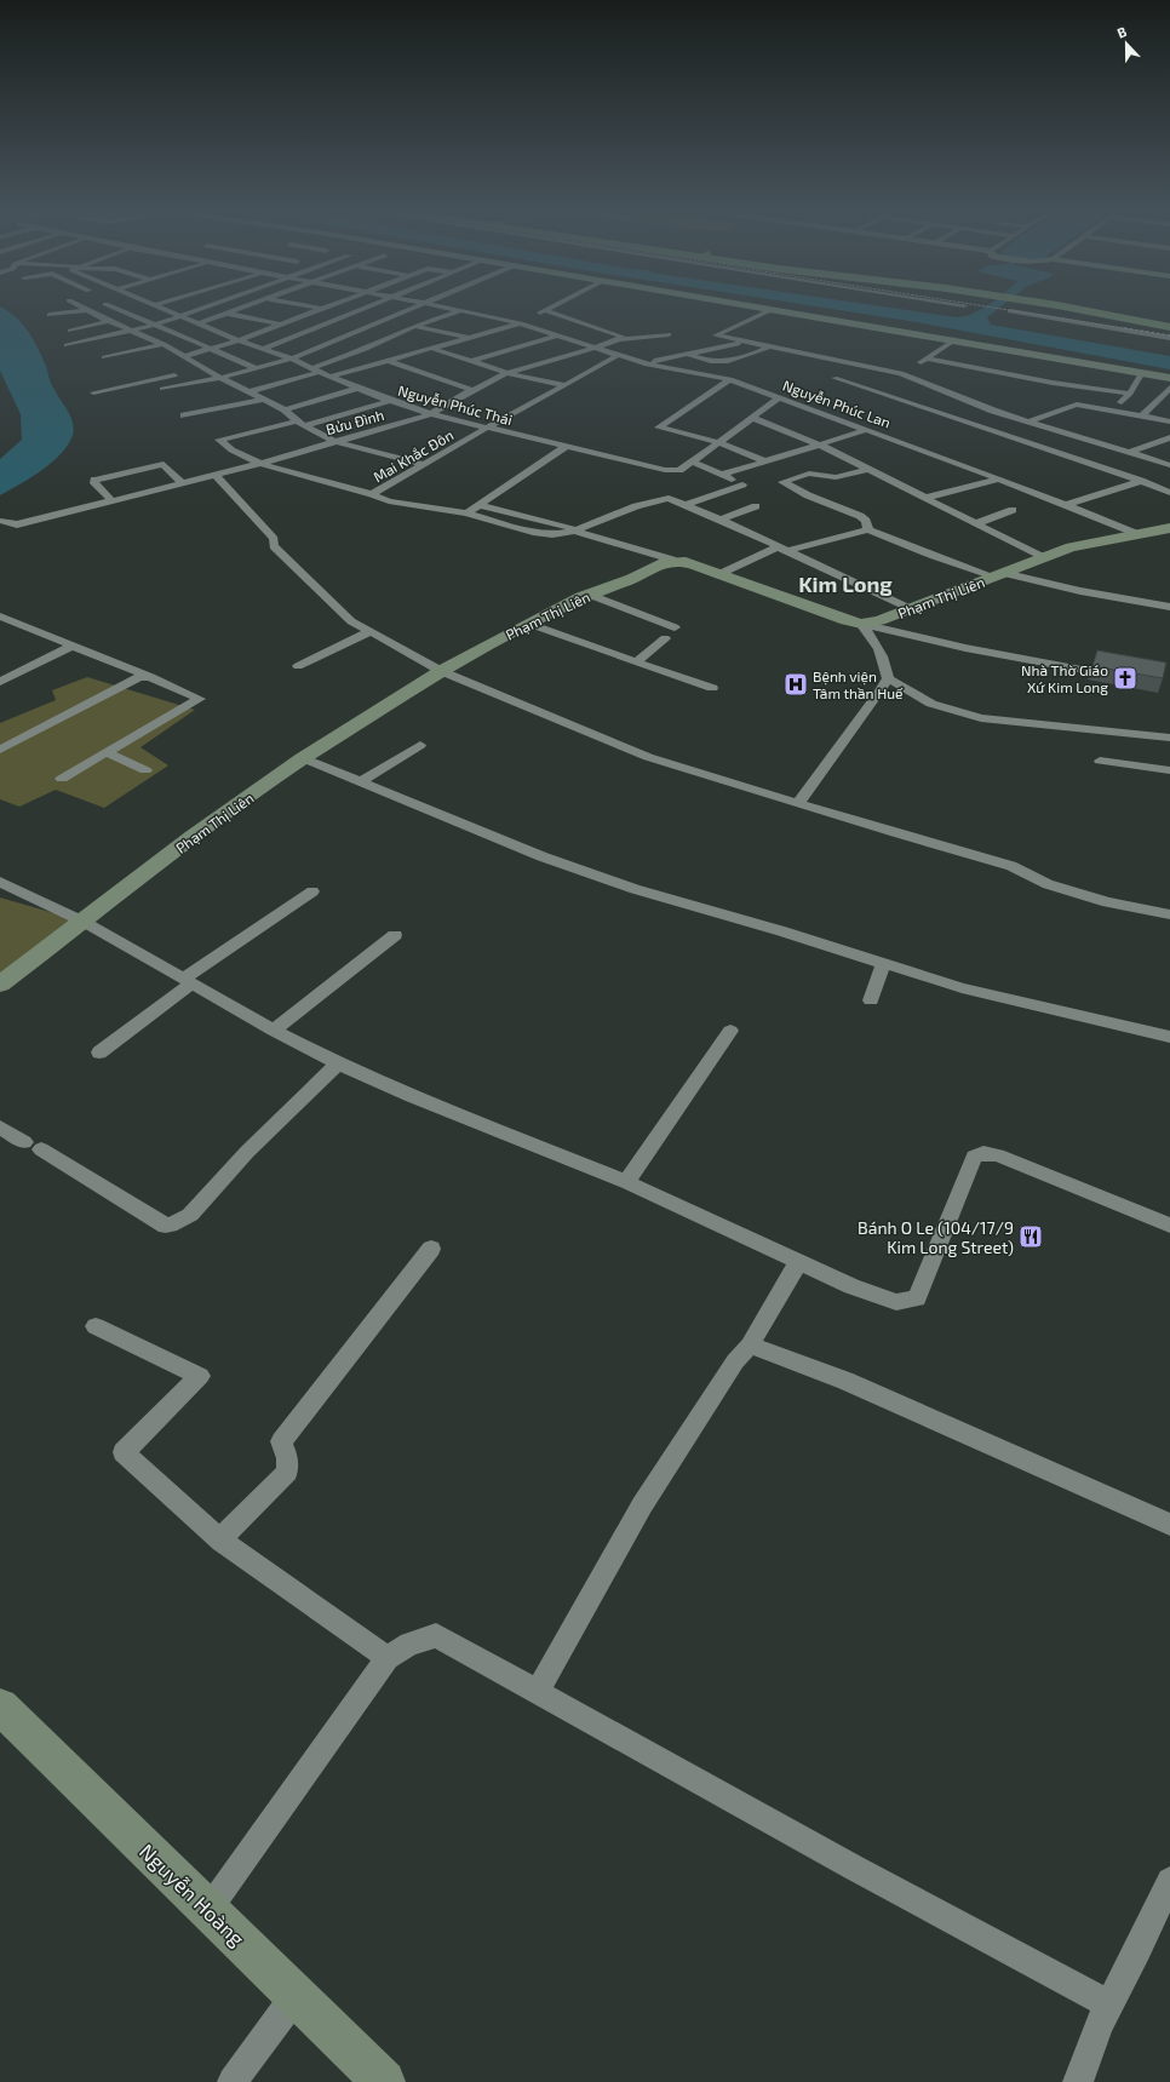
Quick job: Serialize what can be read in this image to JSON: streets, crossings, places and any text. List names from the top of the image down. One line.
{"streets":{"street":["Nguyễn Phúc Lan","Nguyễn Phúc Thái","Bửu Đình","Mai Khắc Đôn","Phạm Thị Liên","Nguyễn Hoàng"]},"crossings":[["Nguyễn Phúc Lan","Nguyễn Phúc Thái"],["Nguyễn Phúc Lan","Bửu Đình"],["Nguyễn Phúc Lan","Mai Khắc Đôn"],["Nguyễn Phúc Lan","Phạm Thị Liên"],["Nguyễn Phúc Thái","Bửu Đình"],["Nguyễn Phúc Thái","Mai Khắc Đôn"]],"districts":["Kim Long"],"places":{"church":["Nhà Thờ Giáo Xứ Kim Long"],"hospital":["Bệnh viện Tâm thần Huế"],"restaurant":["Bánh O Le (104/17/9 Kim Long Street)"]},"north":"top"}
